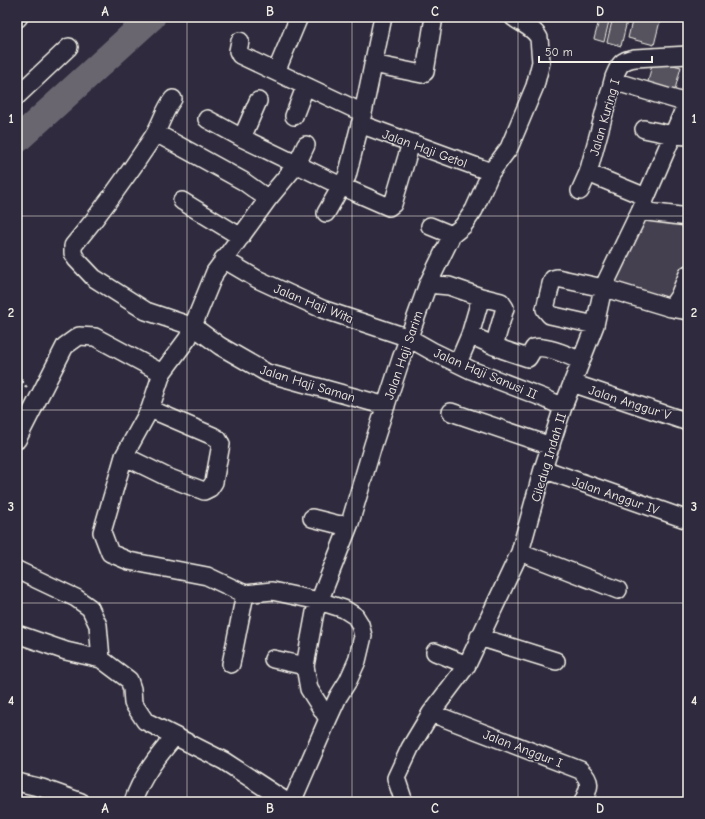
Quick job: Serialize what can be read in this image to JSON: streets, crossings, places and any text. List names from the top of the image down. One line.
{"streets":{"street":["Jalan Kuring I","Jalan Haji Getol","Jalan Haji Wita","Jalan Haji Sarim","Jalan Haji Sanusi II","Jalan Haji Saman","Jalan Anggur V","Ciledug Indah II","Jalan Anggur IV","Jalan Anggur I"]},"crossings":[["Jalan Haji Getol","Jalan Haji Sarim"],["Jalan Haji Wita","Jalan Haji Sarim"],["Jalan Haji Wita","Jalan Haji Sanusi II"],["Jalan Haji Sarim","Jalan Haji Sanusi II"],["Jalan Haji Sarim","Jalan Haji Saman"],["Jalan Haji Sanusi II","Ciledug Indah II"],["Jalan Anggur V","Ciledug Indah II"],["Ciledug Indah II","Jalan Anggur IV"],["Ciledug Indah II","Jalan Anggur I"]],"scale_bar":"50 m","grid":{"columns":["A","B","C","D"],"rows":["1","2","3","4"]}}
